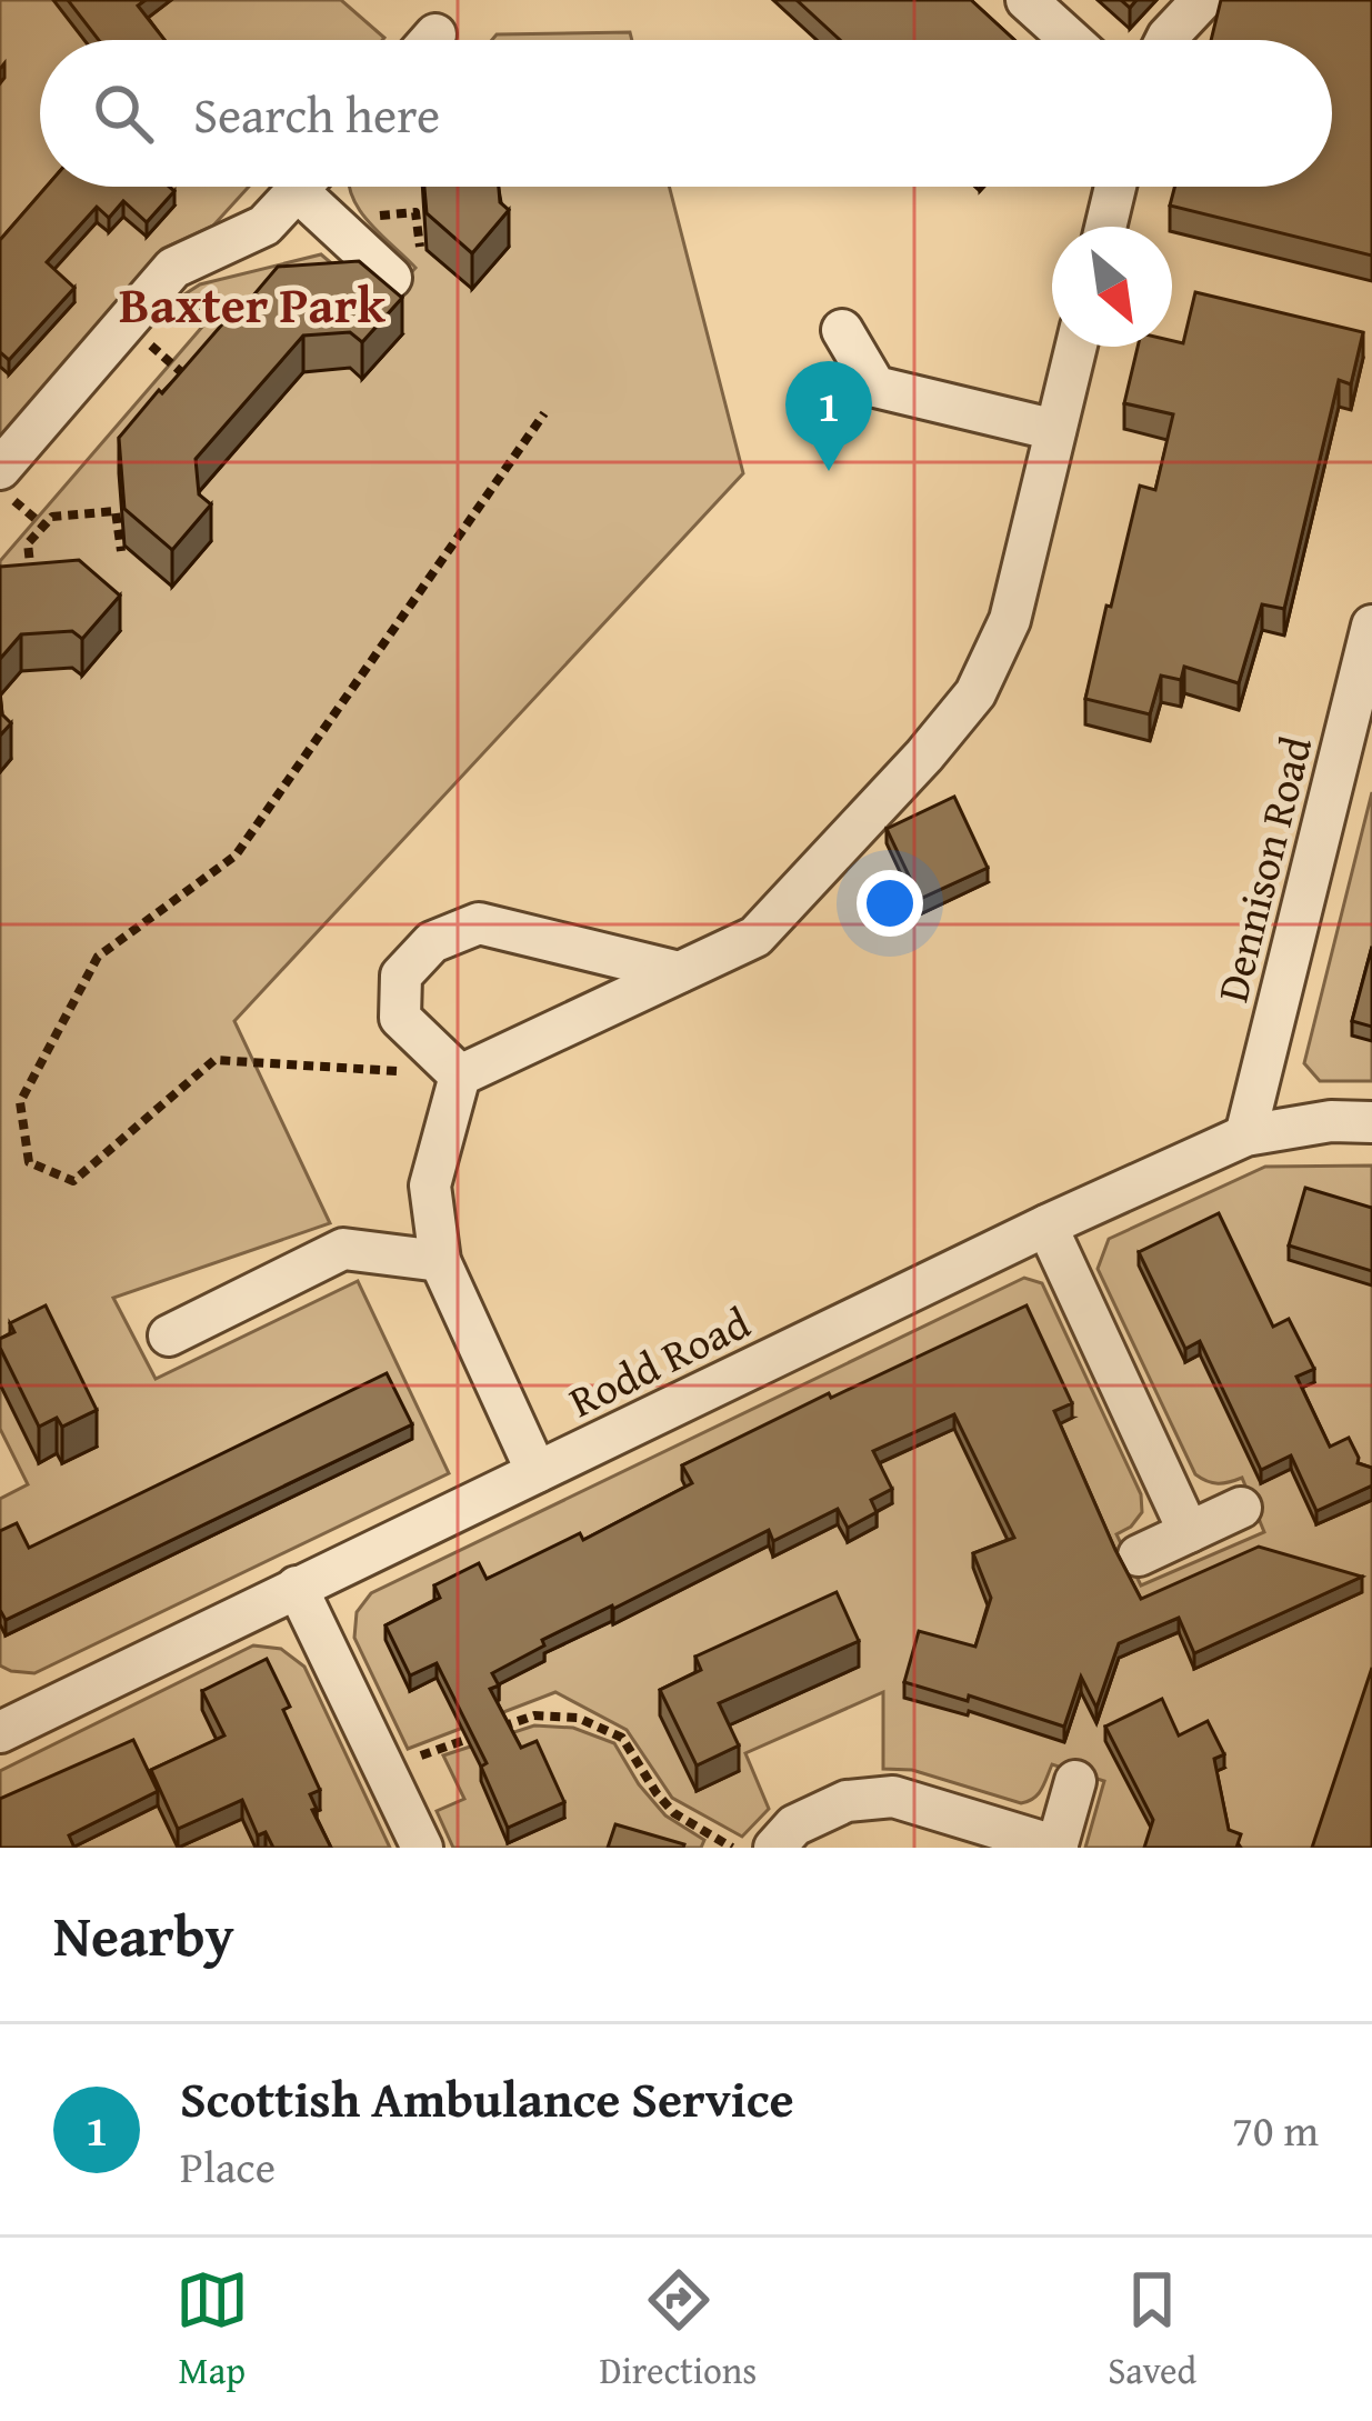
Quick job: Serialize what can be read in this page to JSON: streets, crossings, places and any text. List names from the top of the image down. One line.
{"streets":{"street":["Dennison Road","Rodd Road"]},"crossings":[["Dennison Road","Rodd Road"]],"districts":["Baxter Park"],"north":"bottom right","page":{"search":"Search here","pins":"1","heading":"Nearby","list":[{"mark":"1","name":"Scottish Ambulance Service","note":"Place","value":"70 m"}],"nav":["Map","Directions","Saved"]}}
